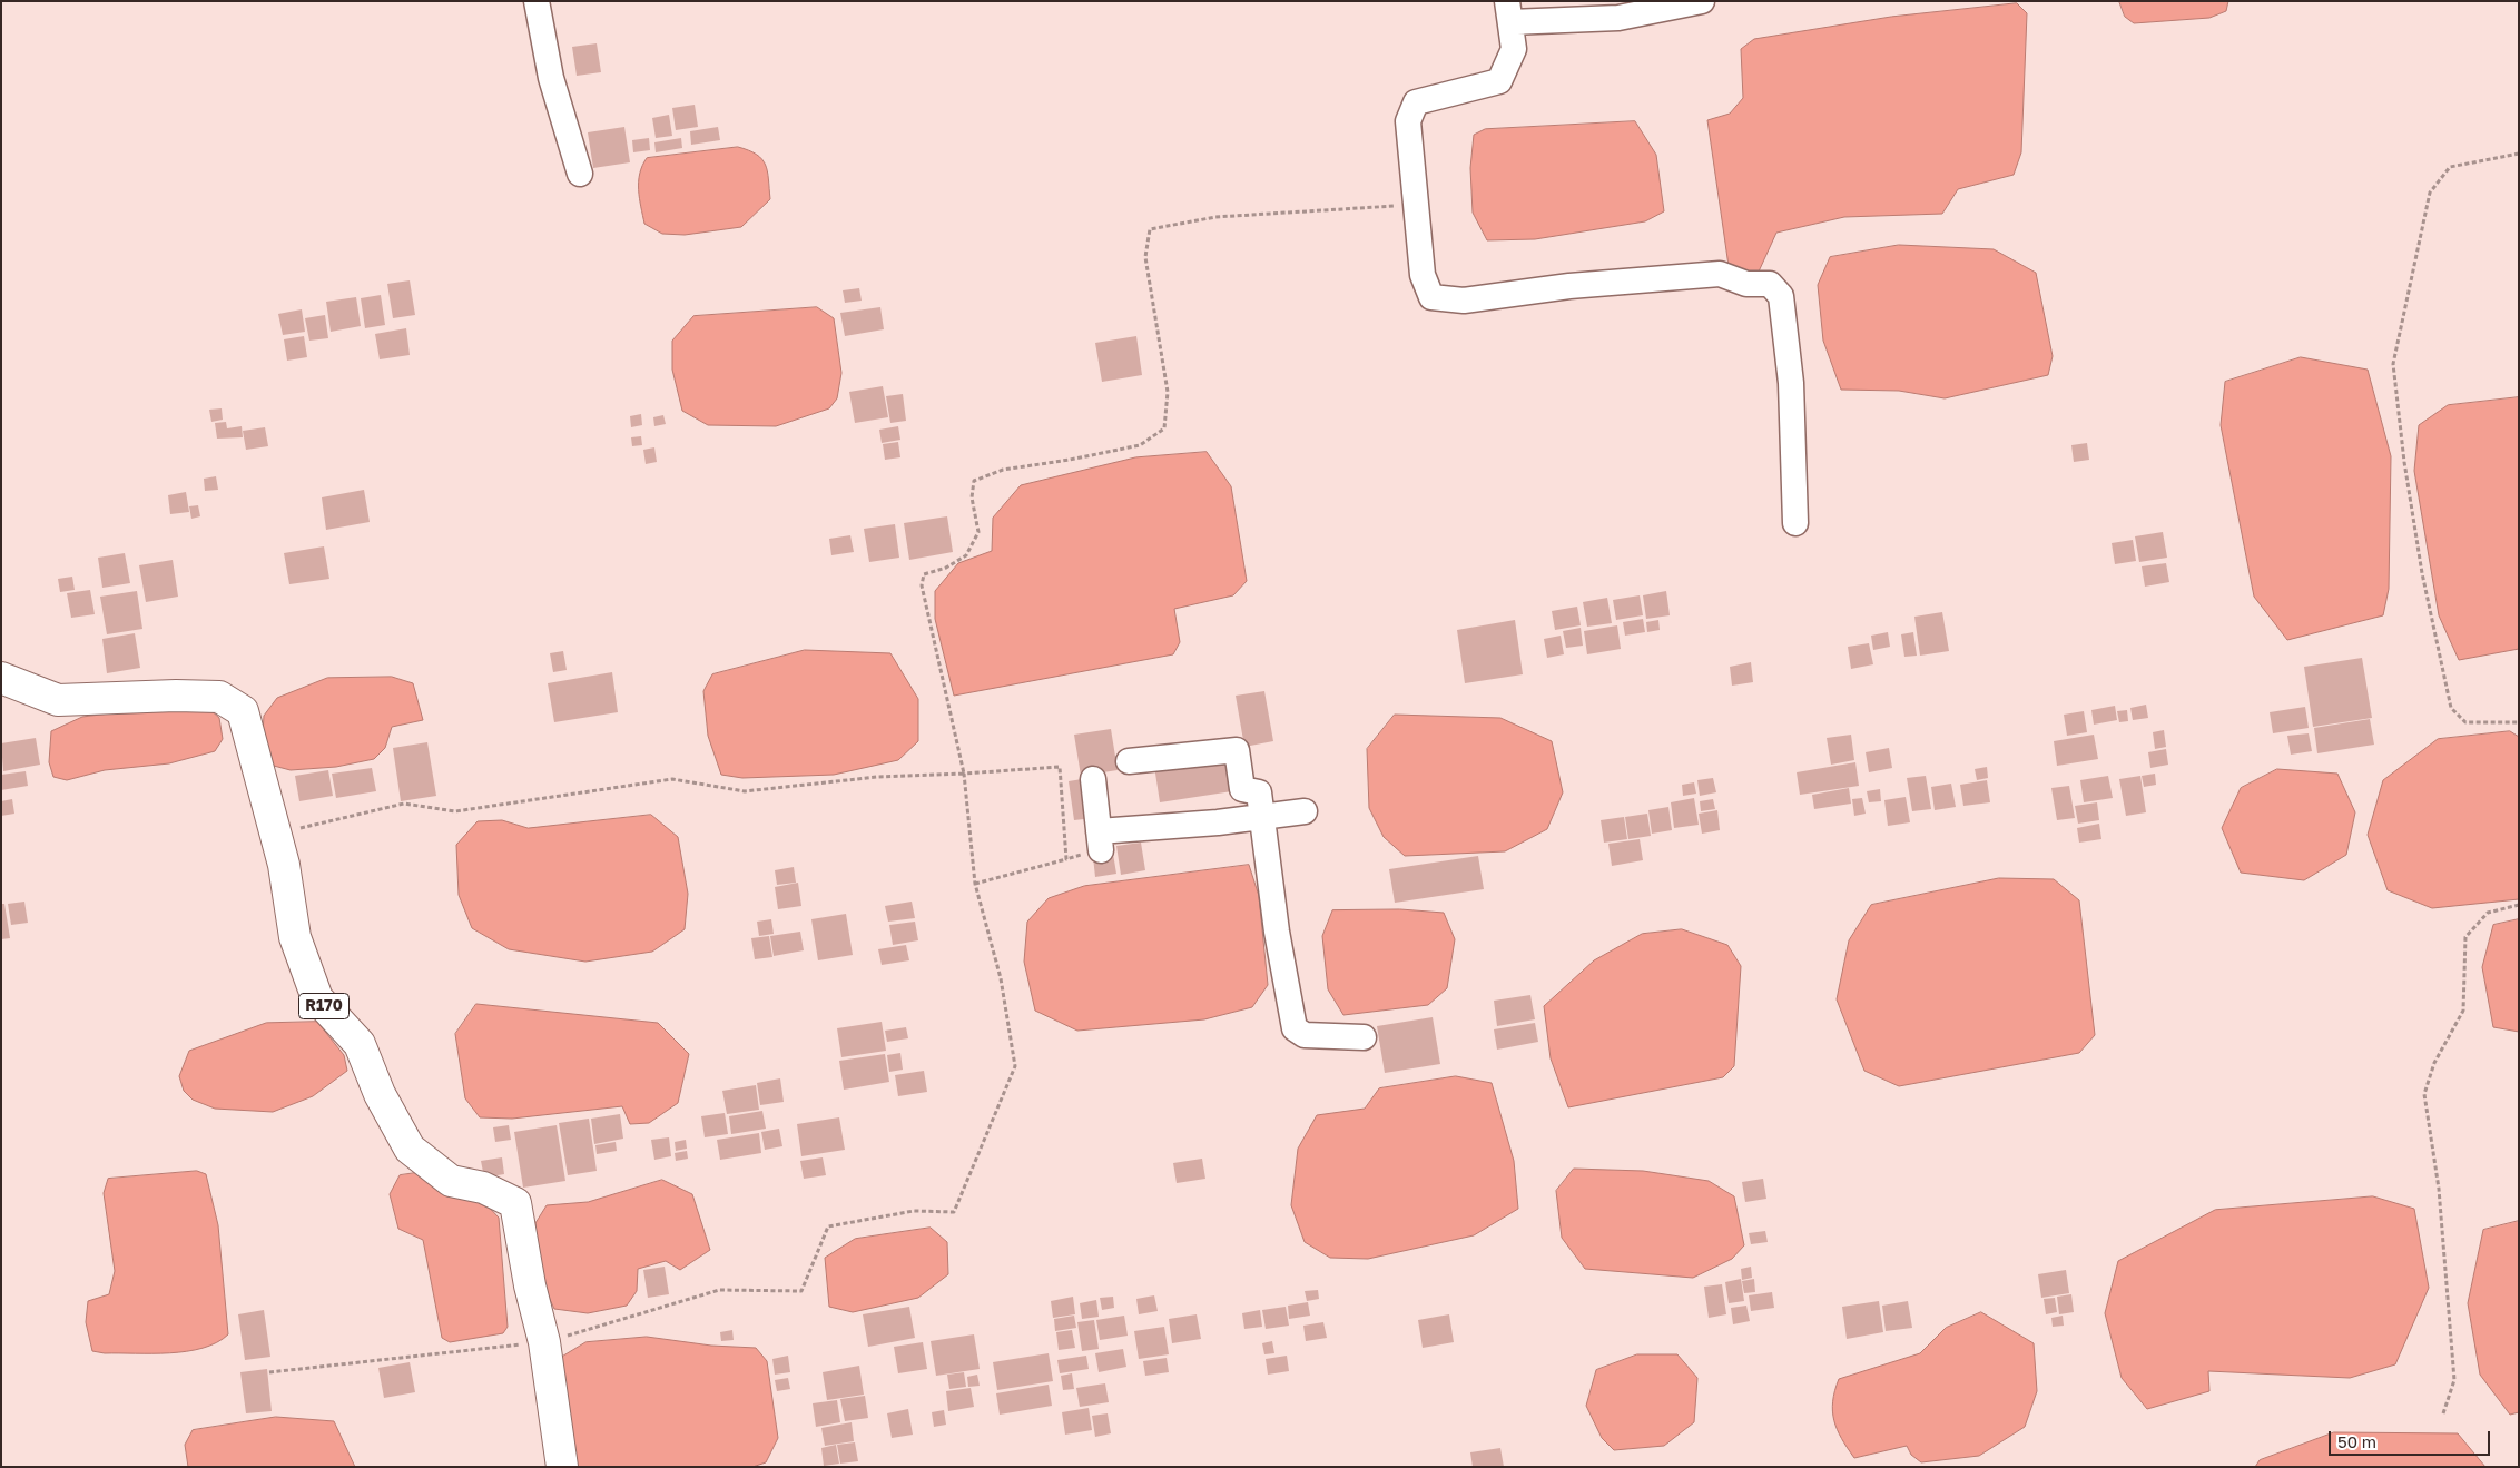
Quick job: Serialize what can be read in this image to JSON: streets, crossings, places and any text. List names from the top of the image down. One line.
{"streets":{"main road":["R170"]},"scale_bar":"50 m"}
